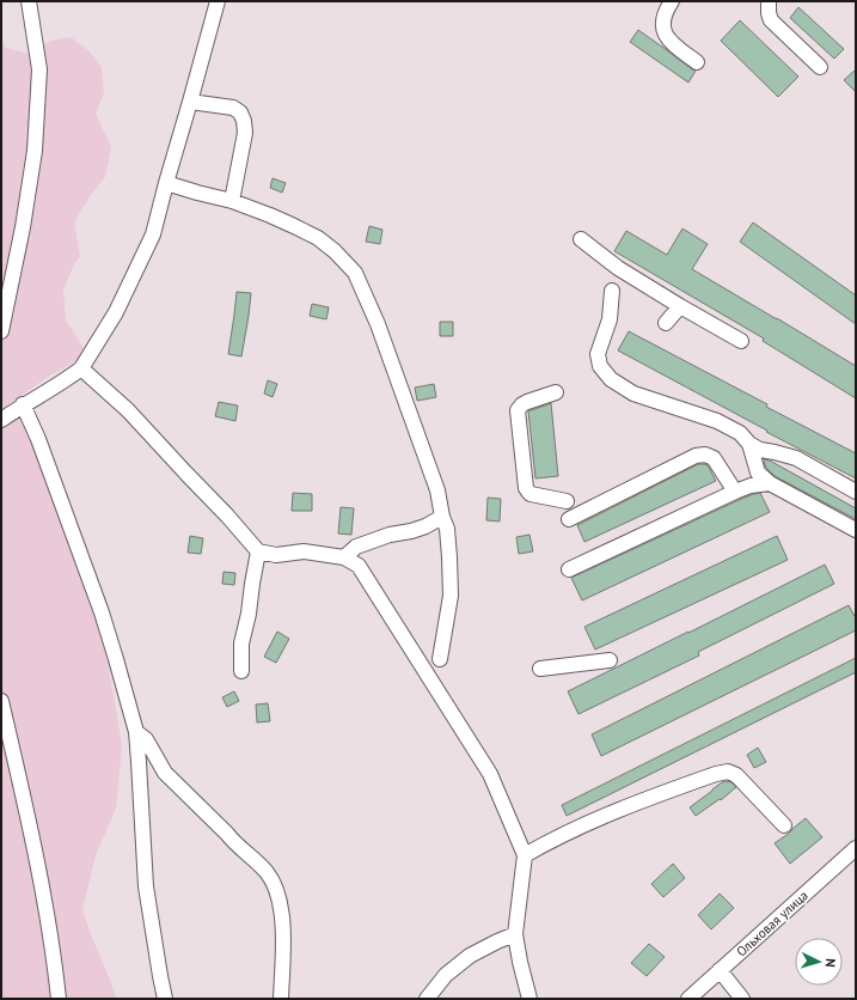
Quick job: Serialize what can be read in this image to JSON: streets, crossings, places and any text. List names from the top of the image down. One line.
{"streets":{"street":["Ольховая улица"]},"north":"right"}
